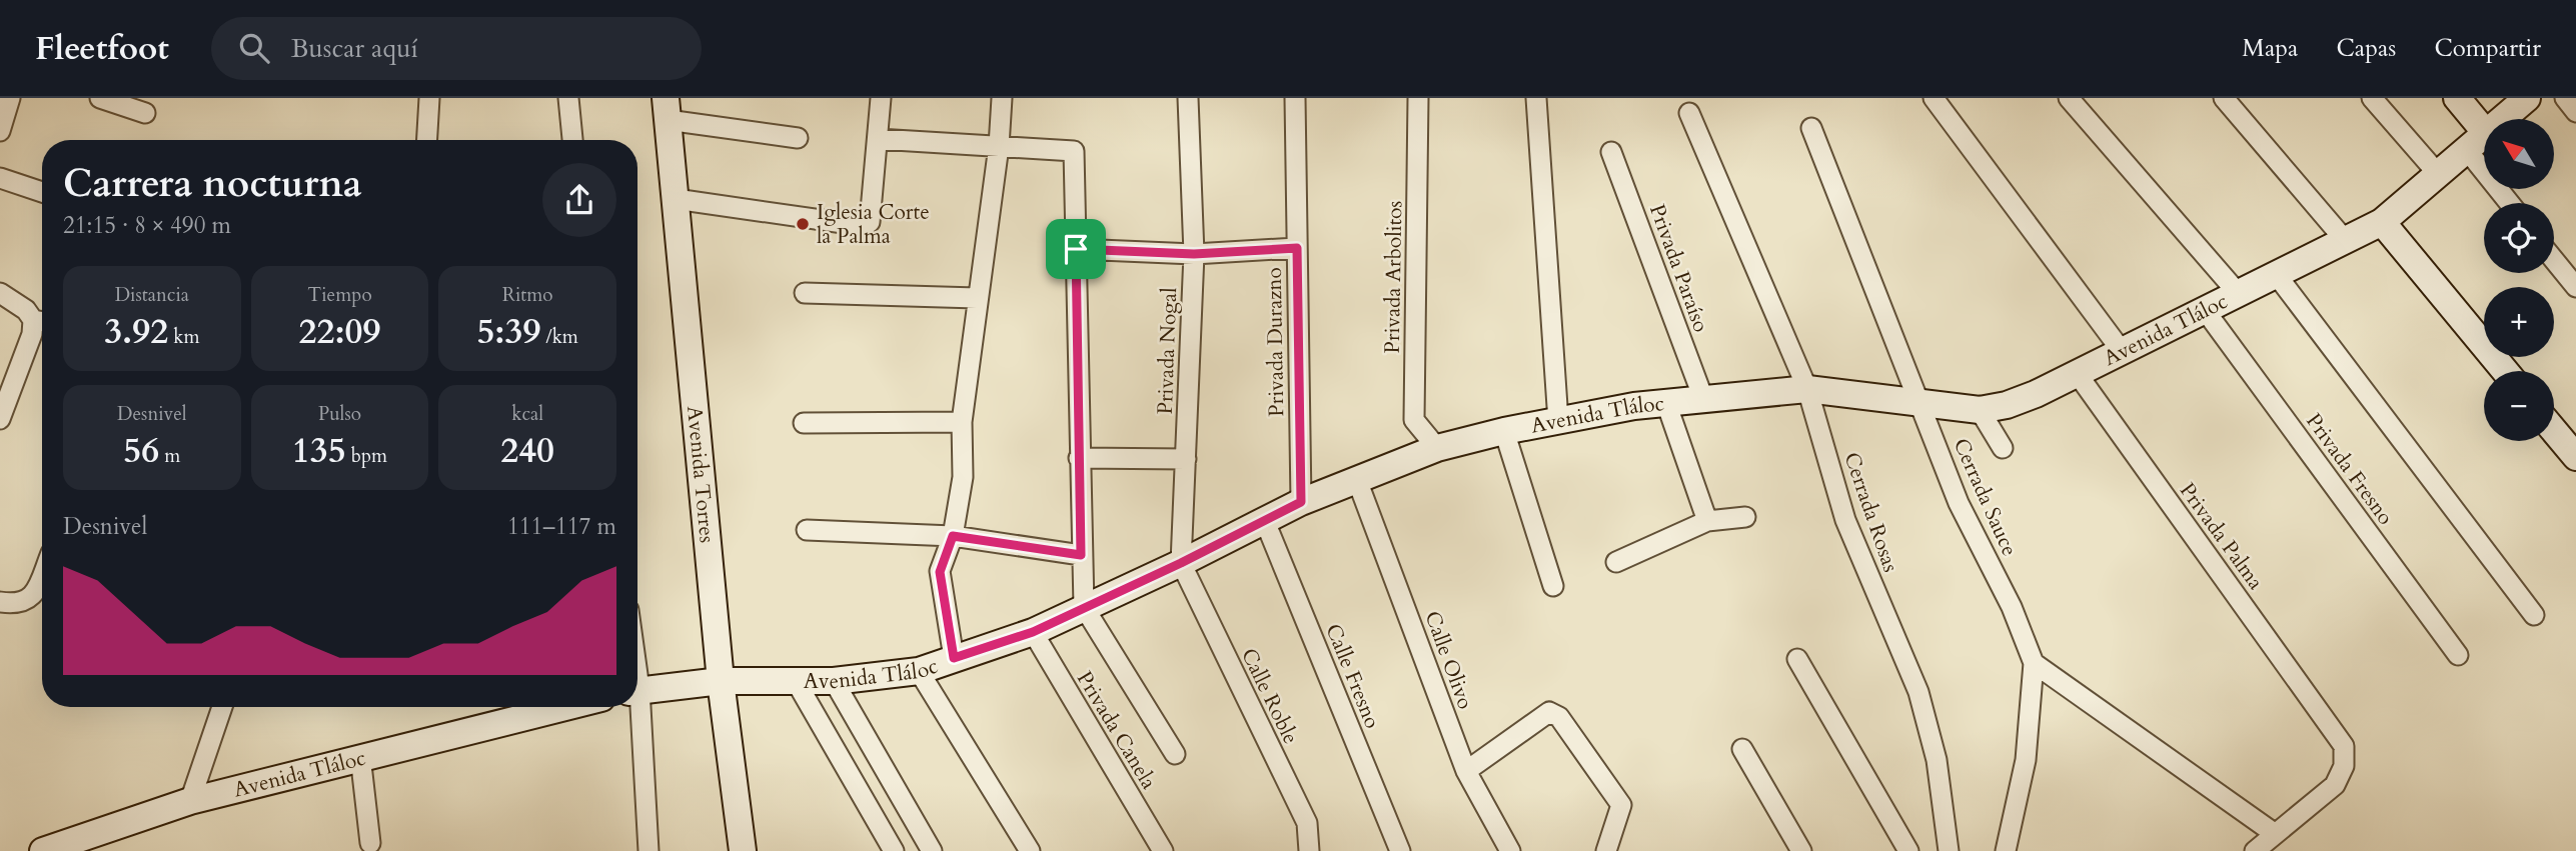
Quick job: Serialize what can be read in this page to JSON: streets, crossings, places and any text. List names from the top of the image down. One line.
{"streets":{"main road":["Avenida Tláloc","Avenida Torres"],"street":["Privada Paraíso","Privada Arbolitos","Privada Durazno","Privada Nogal","Privada Fresno","Cerrada Sauce","Cerrada Rosas","Privada Palma","Calle Olivo","Calle Fresno","Calle Roble","Privada Canela"]},"crossings":[["Privada Paraíso","Avenida Tláloc"],["Privada Arbolitos","Avenida Tláloc"],["Avenida Tláloc","Privada Durazno"],["Avenida Tláloc","Privada Nogal"],["Avenida Tláloc","Privada Fresno"],["Avenida Tláloc","Avenida Torres"],["Avenida Tláloc","Cerrada Sauce"],["Avenida Tláloc","Cerrada Rosas"],["Avenida Tláloc","Privada Palma"],["Avenida Tláloc","Calle Olivo"],["Avenida Tláloc","Calle Fresno"],["Avenida Tláloc","Calle Roble"],["Avenida Tláloc","Privada Canela"],["Privada Nogal","Calle Roble"]],"places":["Iglesia Corte la Palma"],"north":"top left","page":{"header":"Fleetfoot","search":"Buscar aquí","nav":["Mapa","Capas","Compartir"],"map_buttons":["+","−"],"heading":["Carrera nocturna","21:15 · 8 × 490 m"],"stats":[["Distancia","3.92 km"],["Tiempo","22:09"],["Ritmo","5:39 /km"],["Desnivel","56 m"],["Pulso","135 bpm"],["kcal","240"]],"chart":["Desnivel","111–117 m"]}}
